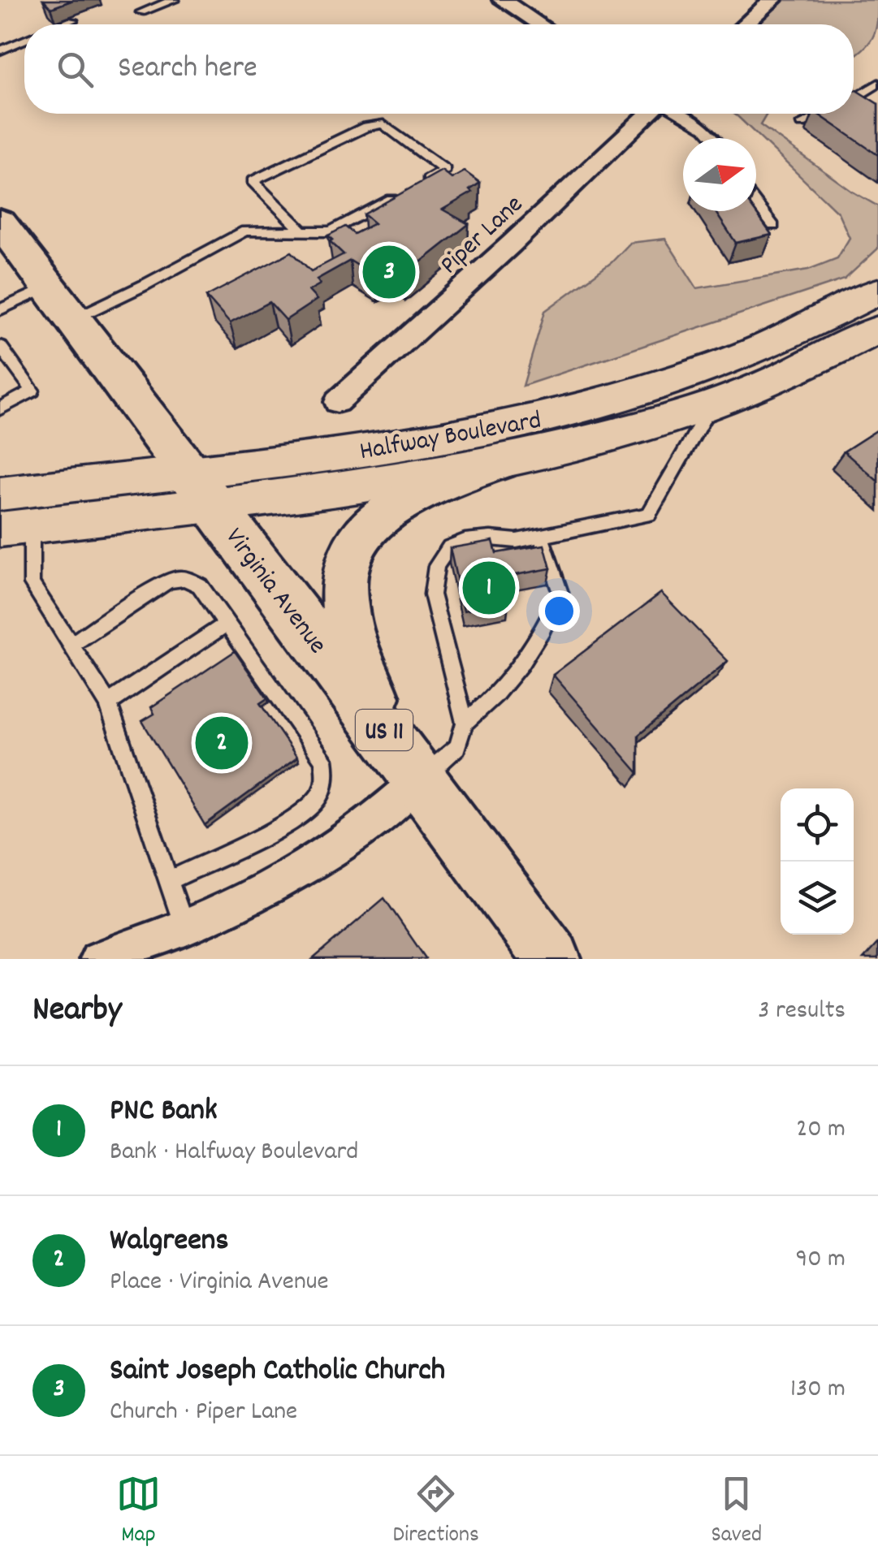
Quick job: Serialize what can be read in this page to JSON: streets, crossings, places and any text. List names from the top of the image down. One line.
{"streets":{"main road":["Halfway Boulevard","Virginia Avenue","US 11"],"street":["Piper Lane"]},"crossings":[["Halfway Boulevard","Virginia Avenue"]],"north":"right","page":{"search":"Search here","pins":["3","1","2"],"heading":["Nearby","3 results"],"list":[{"mark":"1","name":"PNC Bank","note":"Bank · Halfway Boulevard","value":"20 m"},{"mark":"2","name":"Walgreens","note":"Place · Virginia Avenue","value":"90 m"},{"mark":"3","name":"Saint Joseph Catholic Church","note":"Church · Piper Lane","value":"130 m"}],"nav":["Map","Directions","Saved"]}}
